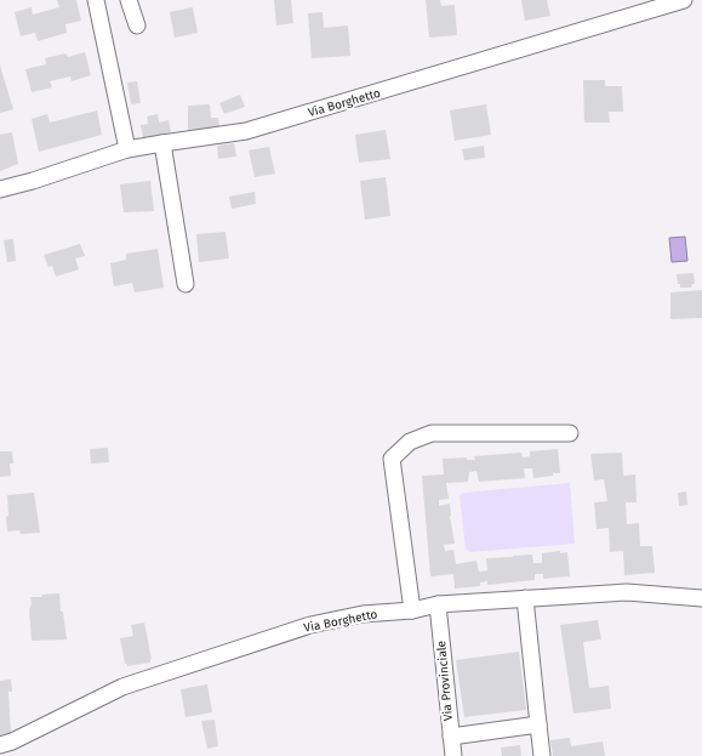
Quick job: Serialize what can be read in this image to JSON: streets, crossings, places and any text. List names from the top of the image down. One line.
{"streets":{"street":["Via Borghetto","Via Provinciale"]},"crossings":[["Via Borghetto","Via Provinciale"]]}
